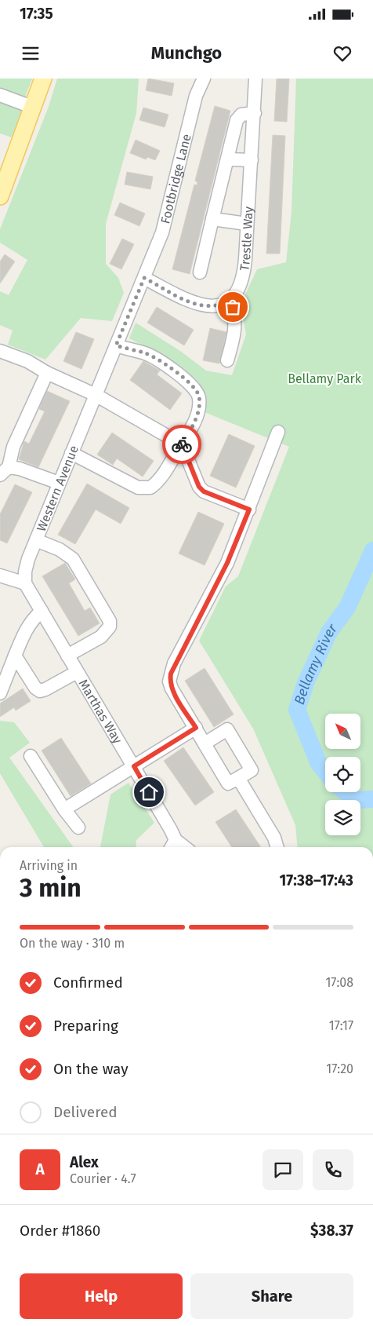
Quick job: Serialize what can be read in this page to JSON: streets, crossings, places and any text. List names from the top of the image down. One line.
{"streets":{"street":["Footbridge Lane","Trestle Way","Western Avenue","Marthas Way"]},"crossings":[["Footbridge Lane","Western Avenue"],["Western Avenue","Marthas Way"]],"water":["Bellamy River"],"parks":["Bellamy Park"],"north":"top left","page":{"status":"17:35","header":"Munchgo","heading":["3 min","Arriving in","17:38–17:43"],"panel":["Alex","Courier · 4.7","Order #1860","$38.37"],"bar":"On the way · 310 m","list":[["Confirmed","17:08"],["Preparing","17:17"],["On the way","17:20"],"Delivered"],"round":"A","buttons":["Help","Share"]}}
